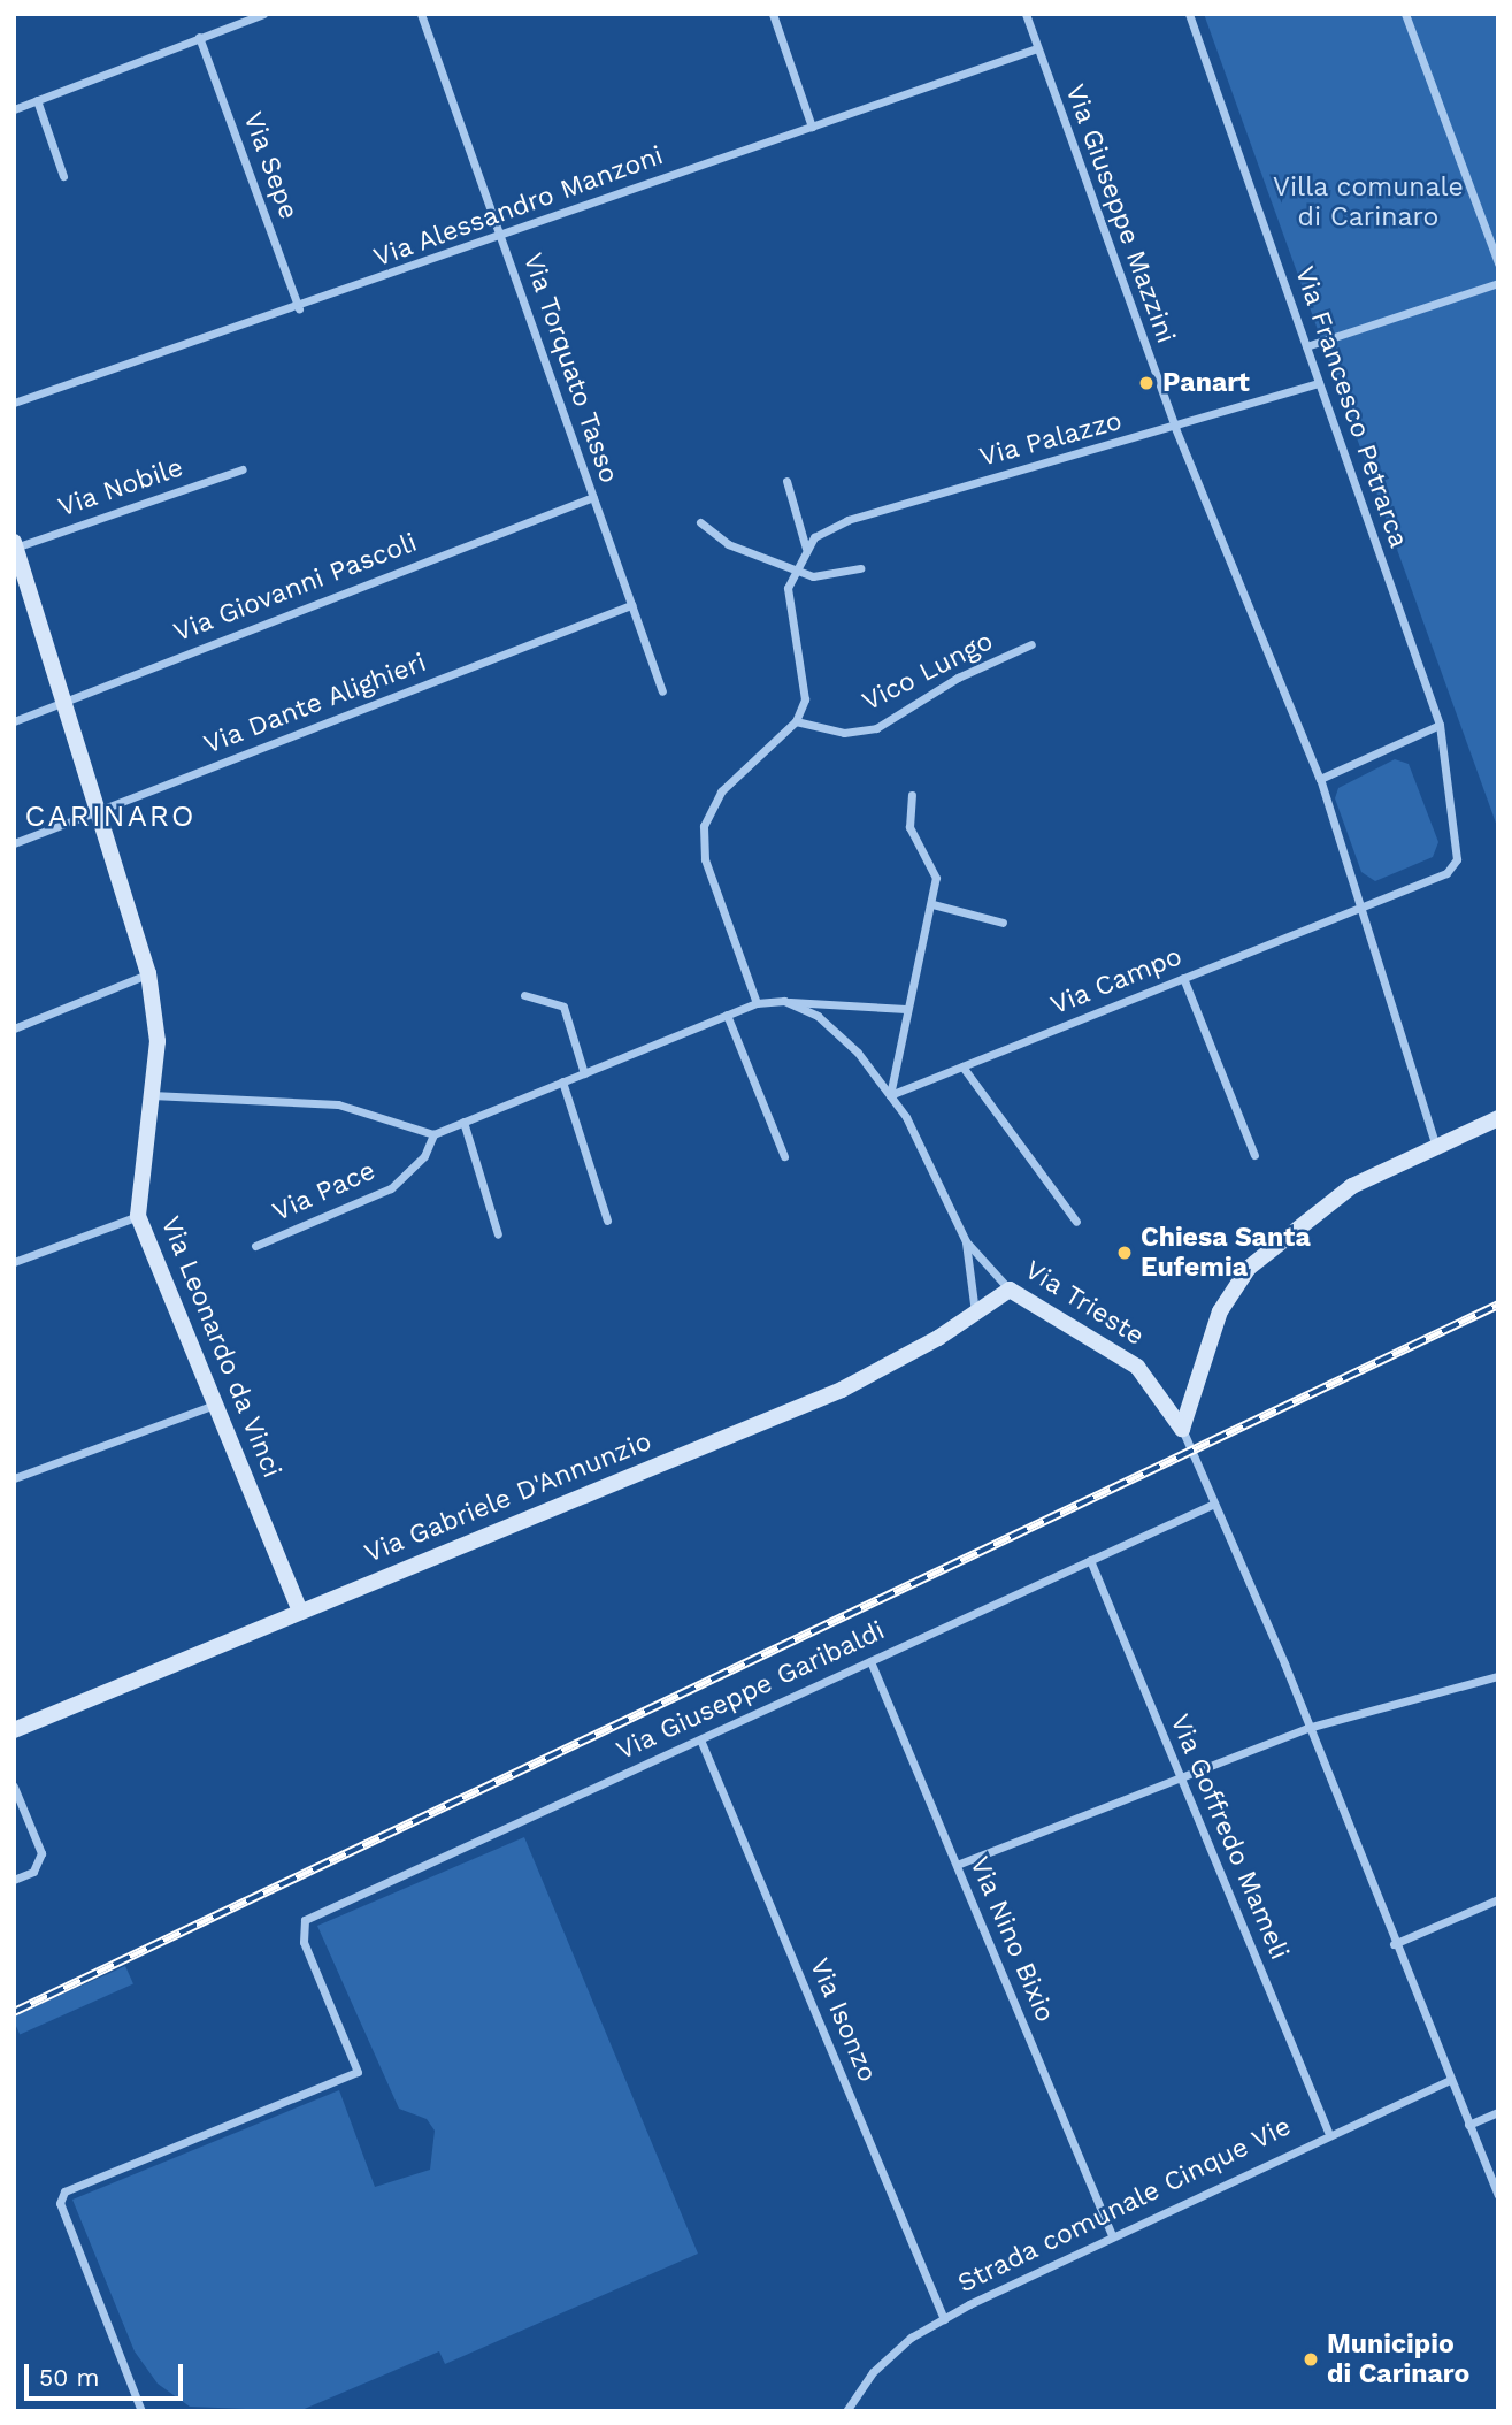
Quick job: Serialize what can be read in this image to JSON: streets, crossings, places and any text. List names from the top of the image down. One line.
{"streets":{"street":["Via Sepe","Via Alessandro Manzoni","Via Giuseppe Mazzini","Via Torquato Tasso","Via Francesco Petrarca","Via Palazzo","Via Nobile","Via Giovanni Pascoli","Vico Lungo","Via Dante Alighieri","Via Campo","Via Pace","Via Trieste","Via Leonardo da Vinci","Via Gabriele D'Annunzio","Via Giuseppe Garibaldi","Via Goffredo Mameli","Via Nino Bixio","Via Isonzo","Strada comunale Cinque Vie"]},"crossings":[["Via Sepe","Via Alessandro Manzoni"],["Via Alessandro Manzoni","Via Giuseppe Mazzini"],["Via Alessandro Manzoni","Via Torquato Tasso"],["Via Giuseppe Mazzini","Via Francesco Petrarca"],["Via Giuseppe Mazzini","Via Palazzo"],["Via Giuseppe Mazzini","Via Campo"],["Via Torquato Tasso","Via Giovanni Pascoli"],["Via Torquato Tasso","Via Dante Alighieri"],["Via Francesco Petrarca","Via Palazzo"],["Via Francesco Petrarca","Via Campo"],["Via Nobile","Via Leonardo da Vinci"],["Via Giovanni Pascoli","Via Leonardo da Vinci"],["Via Dante Alighieri","Via Leonardo da Vinci"],["Via Campo","Via Trieste"],["Via Trieste","Via Gabriele D'Annunzio"],["Via Leonardo da Vinci","Via Gabriele D'Annunzio"],["Via Giuseppe Garibaldi","Via Goffredo Mameli"],["Via Giuseppe Garibaldi","Via Nino Bixio"],["Via Giuseppe Garibaldi","Via Isonzo"],["Via Goffredo Mameli","Strada comunale Cinque Vie"],["Via Nino Bixio","Strada comunale Cinque Vie"],["Via Isonzo","Strada comunale Cinque Vie"]],"districts":["CARINARO"],"parks":["Villa comunale di Carinaro"],"places":["Panart","Chiesa Santa Eufemia","Municipio di Carinaro"],"scale_bar":"50 m"}
